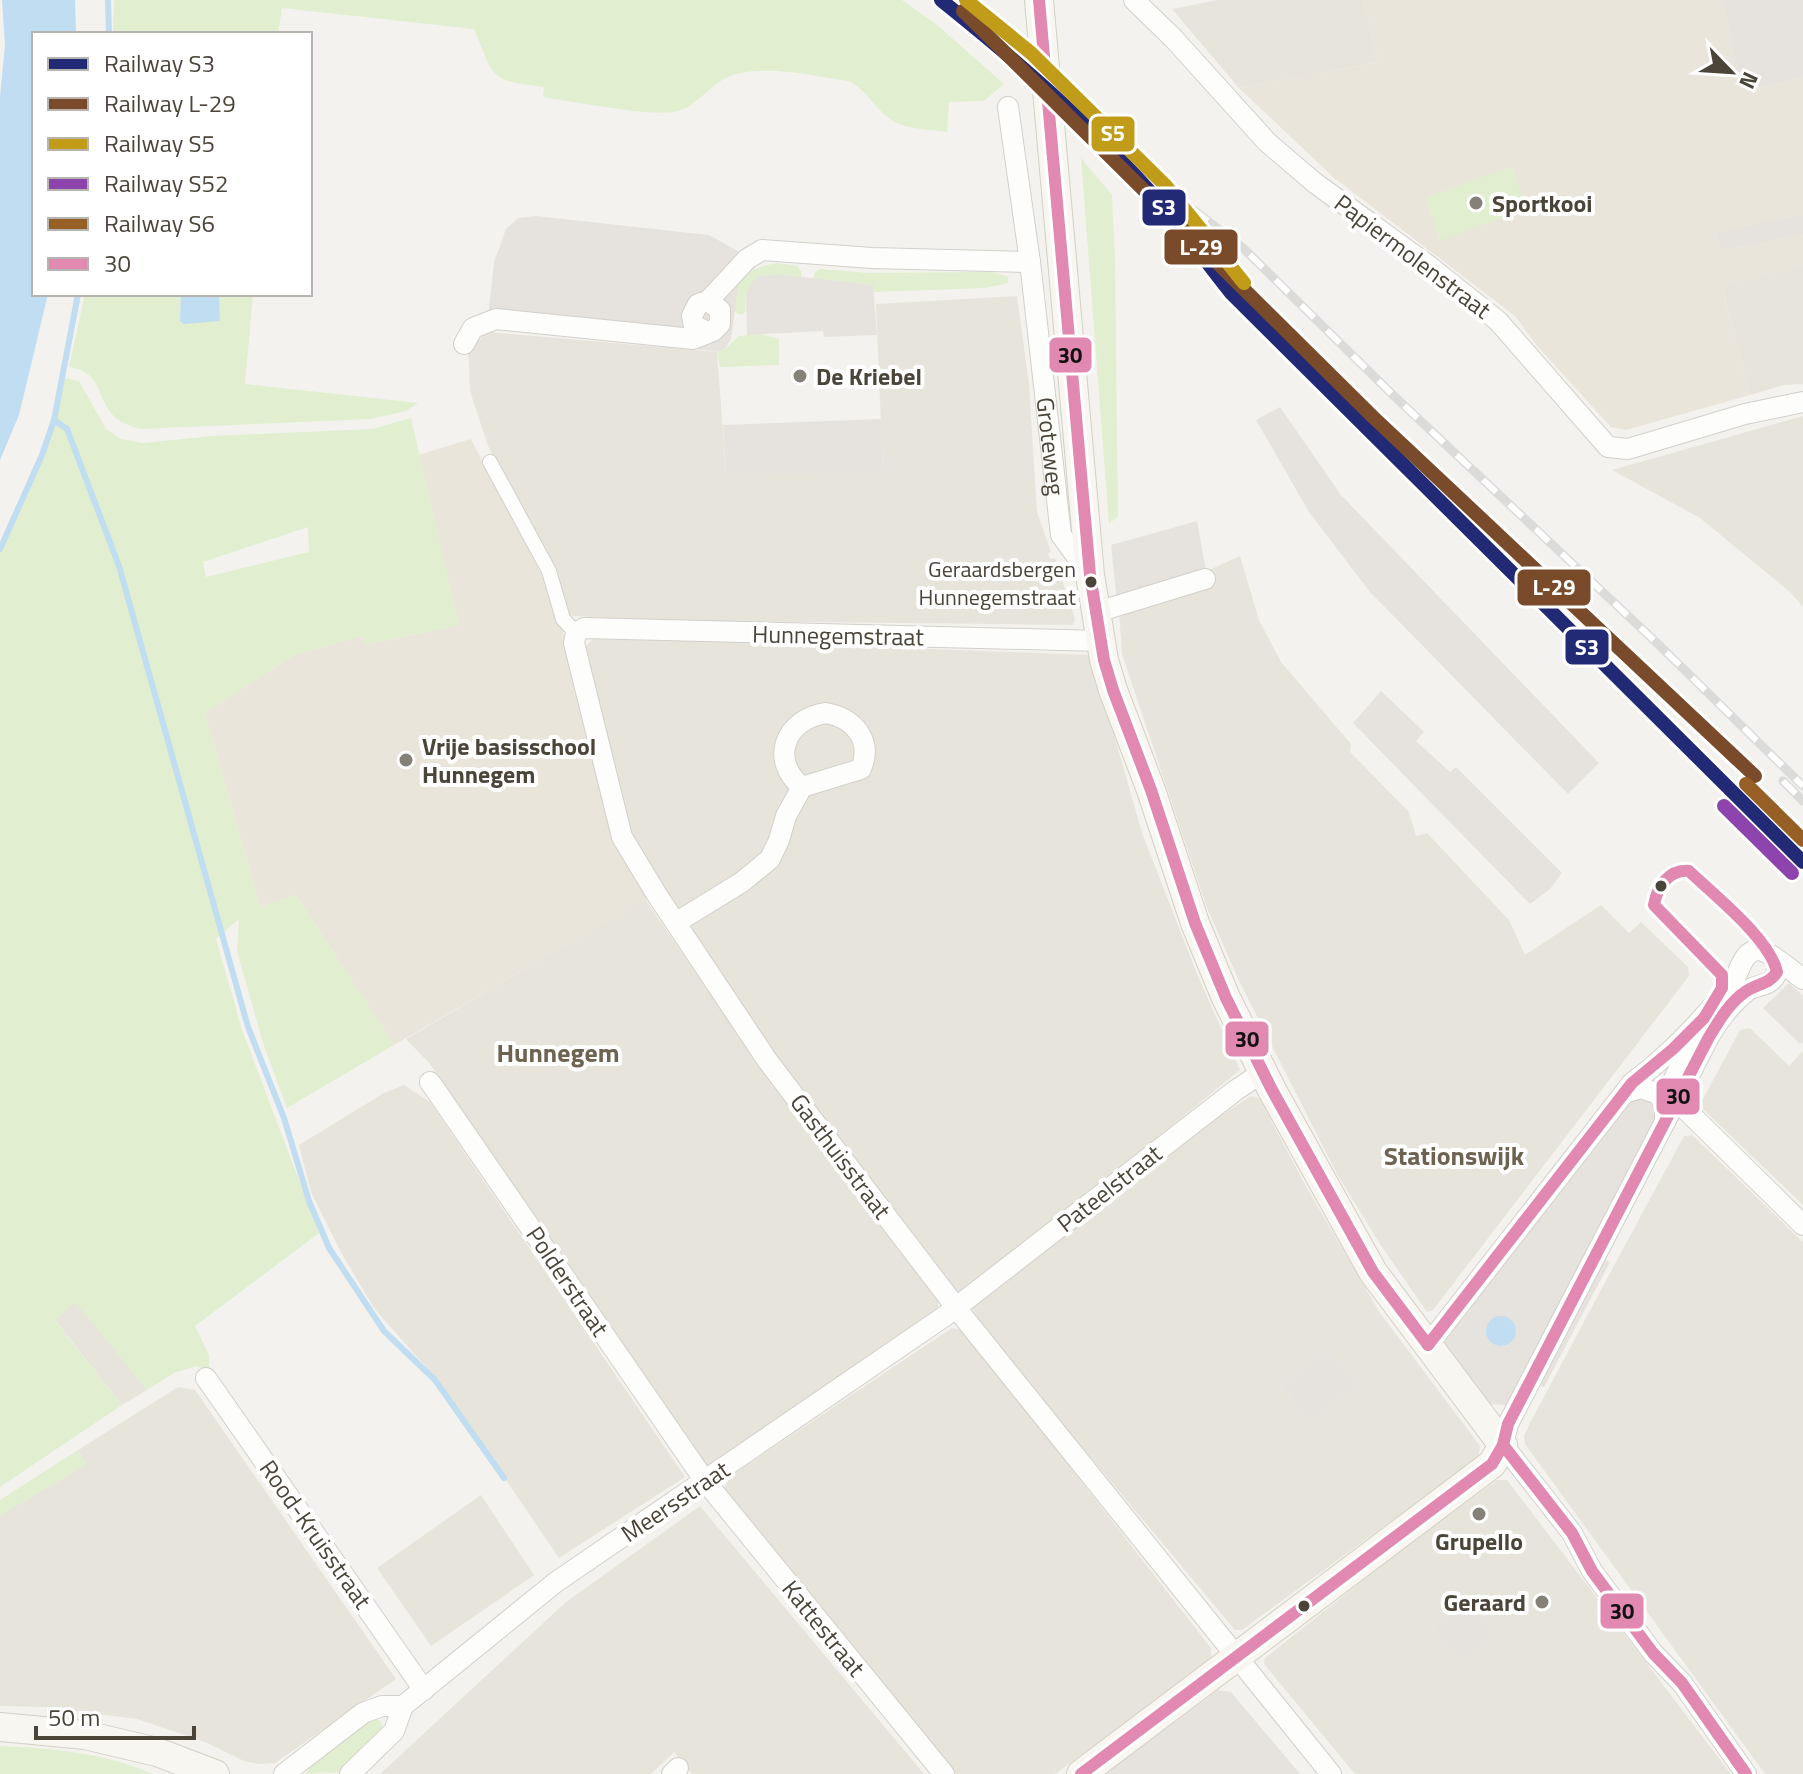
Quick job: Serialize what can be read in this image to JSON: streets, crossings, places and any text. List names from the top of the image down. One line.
{"streets":{"main road":["Groteweg"],"street":["Papiermolenstraat","Hunnegemstraat","Gasthuisstraat","Pateelstraat","Polderstraat","Meersstraat","Rood-Kruisstraat","Kattestraat"]},"crossings":[["Groteweg","Hunnegemstraat"],["Groteweg","Pateelstraat"],["Hunnegemstraat","Gasthuisstraat"],["Gasthuisstraat","Pateelstraat"],["Gasthuisstraat","Meersstraat"],["Pateelstraat","Meersstraat"],["Polderstraat","Meersstraat"],["Polderstraat","Kattestraat"],["Meersstraat","Rood-Kruisstraat"],["Meersstraat","Kattestraat"]],"districts":["Hunnegem","Stationswijk"],"places":["Sportkooi","De Kriebel","Geraardsbergen Hunnegemstraat","Vrije basisschool Hunnegem","Grupello","Geraard"],"lines":["rail line S3","rail line S5","transit line 30","rail line L-29","rail line S6","rail line S52"],"legend":["Railway S3","Railway L-29","Railway S5","Railway S52","Railway S6","30"],"scale_bar":"50 m","north":"bottom right"}
